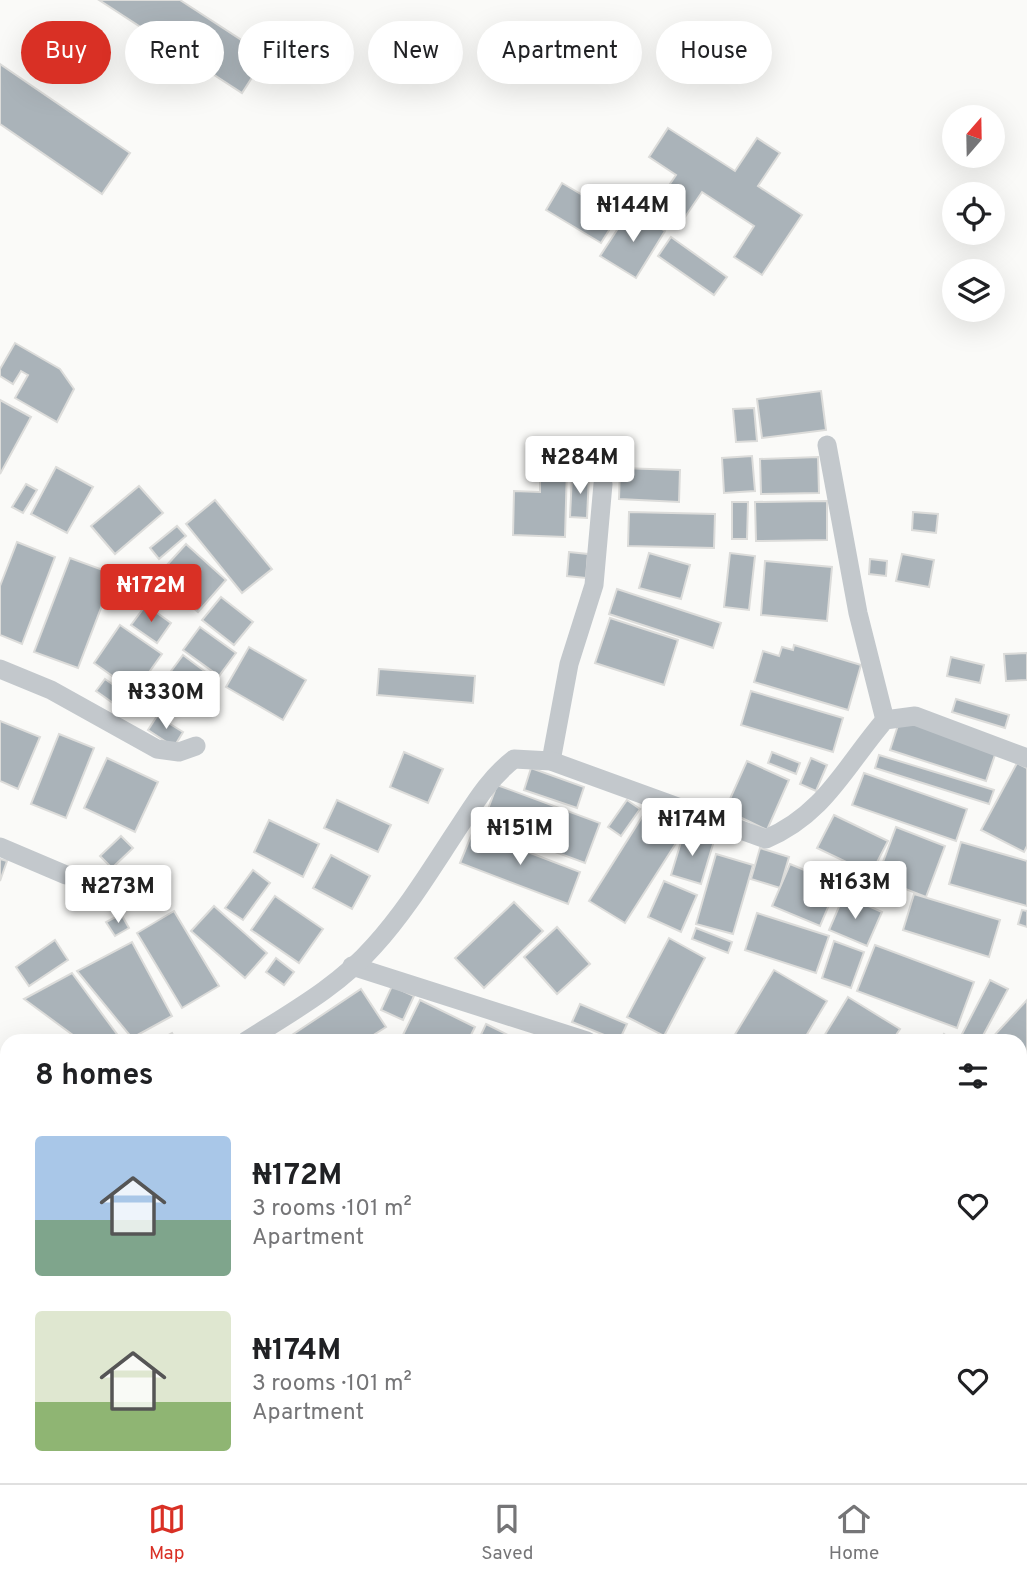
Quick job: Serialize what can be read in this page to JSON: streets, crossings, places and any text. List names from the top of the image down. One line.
{"north":"top","page":{"chip":["Buy","Rent","Filters","New","Apartment","House"],"price":["₦144M","₦284M","₦172M","₦330M","₦174M","₦151M","₦163M","₦273M"],"heading":"8 homes","list":[{"name":"₦172M","note":"3 rooms · 101 m² · Apartment"},{"name":"₦174M","note":"3 rooms · 101 m² · Apartment"}],"tabs":["Map","Saved","Home"]}}
